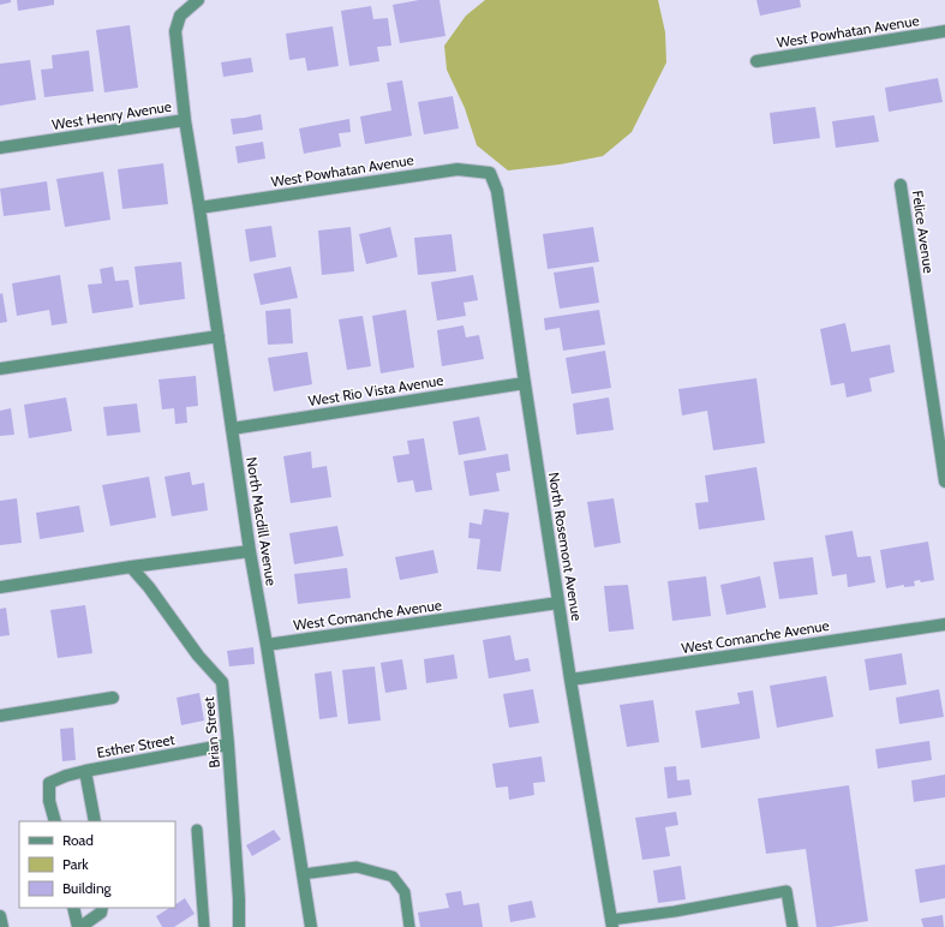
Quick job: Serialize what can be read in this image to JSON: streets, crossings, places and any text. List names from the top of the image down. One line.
{"streets":{"street":["West Powhatan Avenue","West Henry Avenue","Felice Avenue","West Rio Vista Avenue","North Macdill Avenue","North Rosemont Avenue","West Comanche Avenue","Brian Street","Esther Street"]},"crossings":[["West Powhatan Avenue","North Macdill Avenue"],["West Powhatan Avenue","North Rosemont Avenue"],["West Henry Avenue","North Macdill Avenue"],["West Rio Vista Avenue","North Macdill Avenue"],["West Rio Vista Avenue","North Rosemont Avenue"],["North Macdill Avenue","West Comanche Avenue"],["North Rosemont Avenue","West Comanche Avenue"],["Brian Street","Esther Street"]],"legend":["Road","Park","Building"]}
